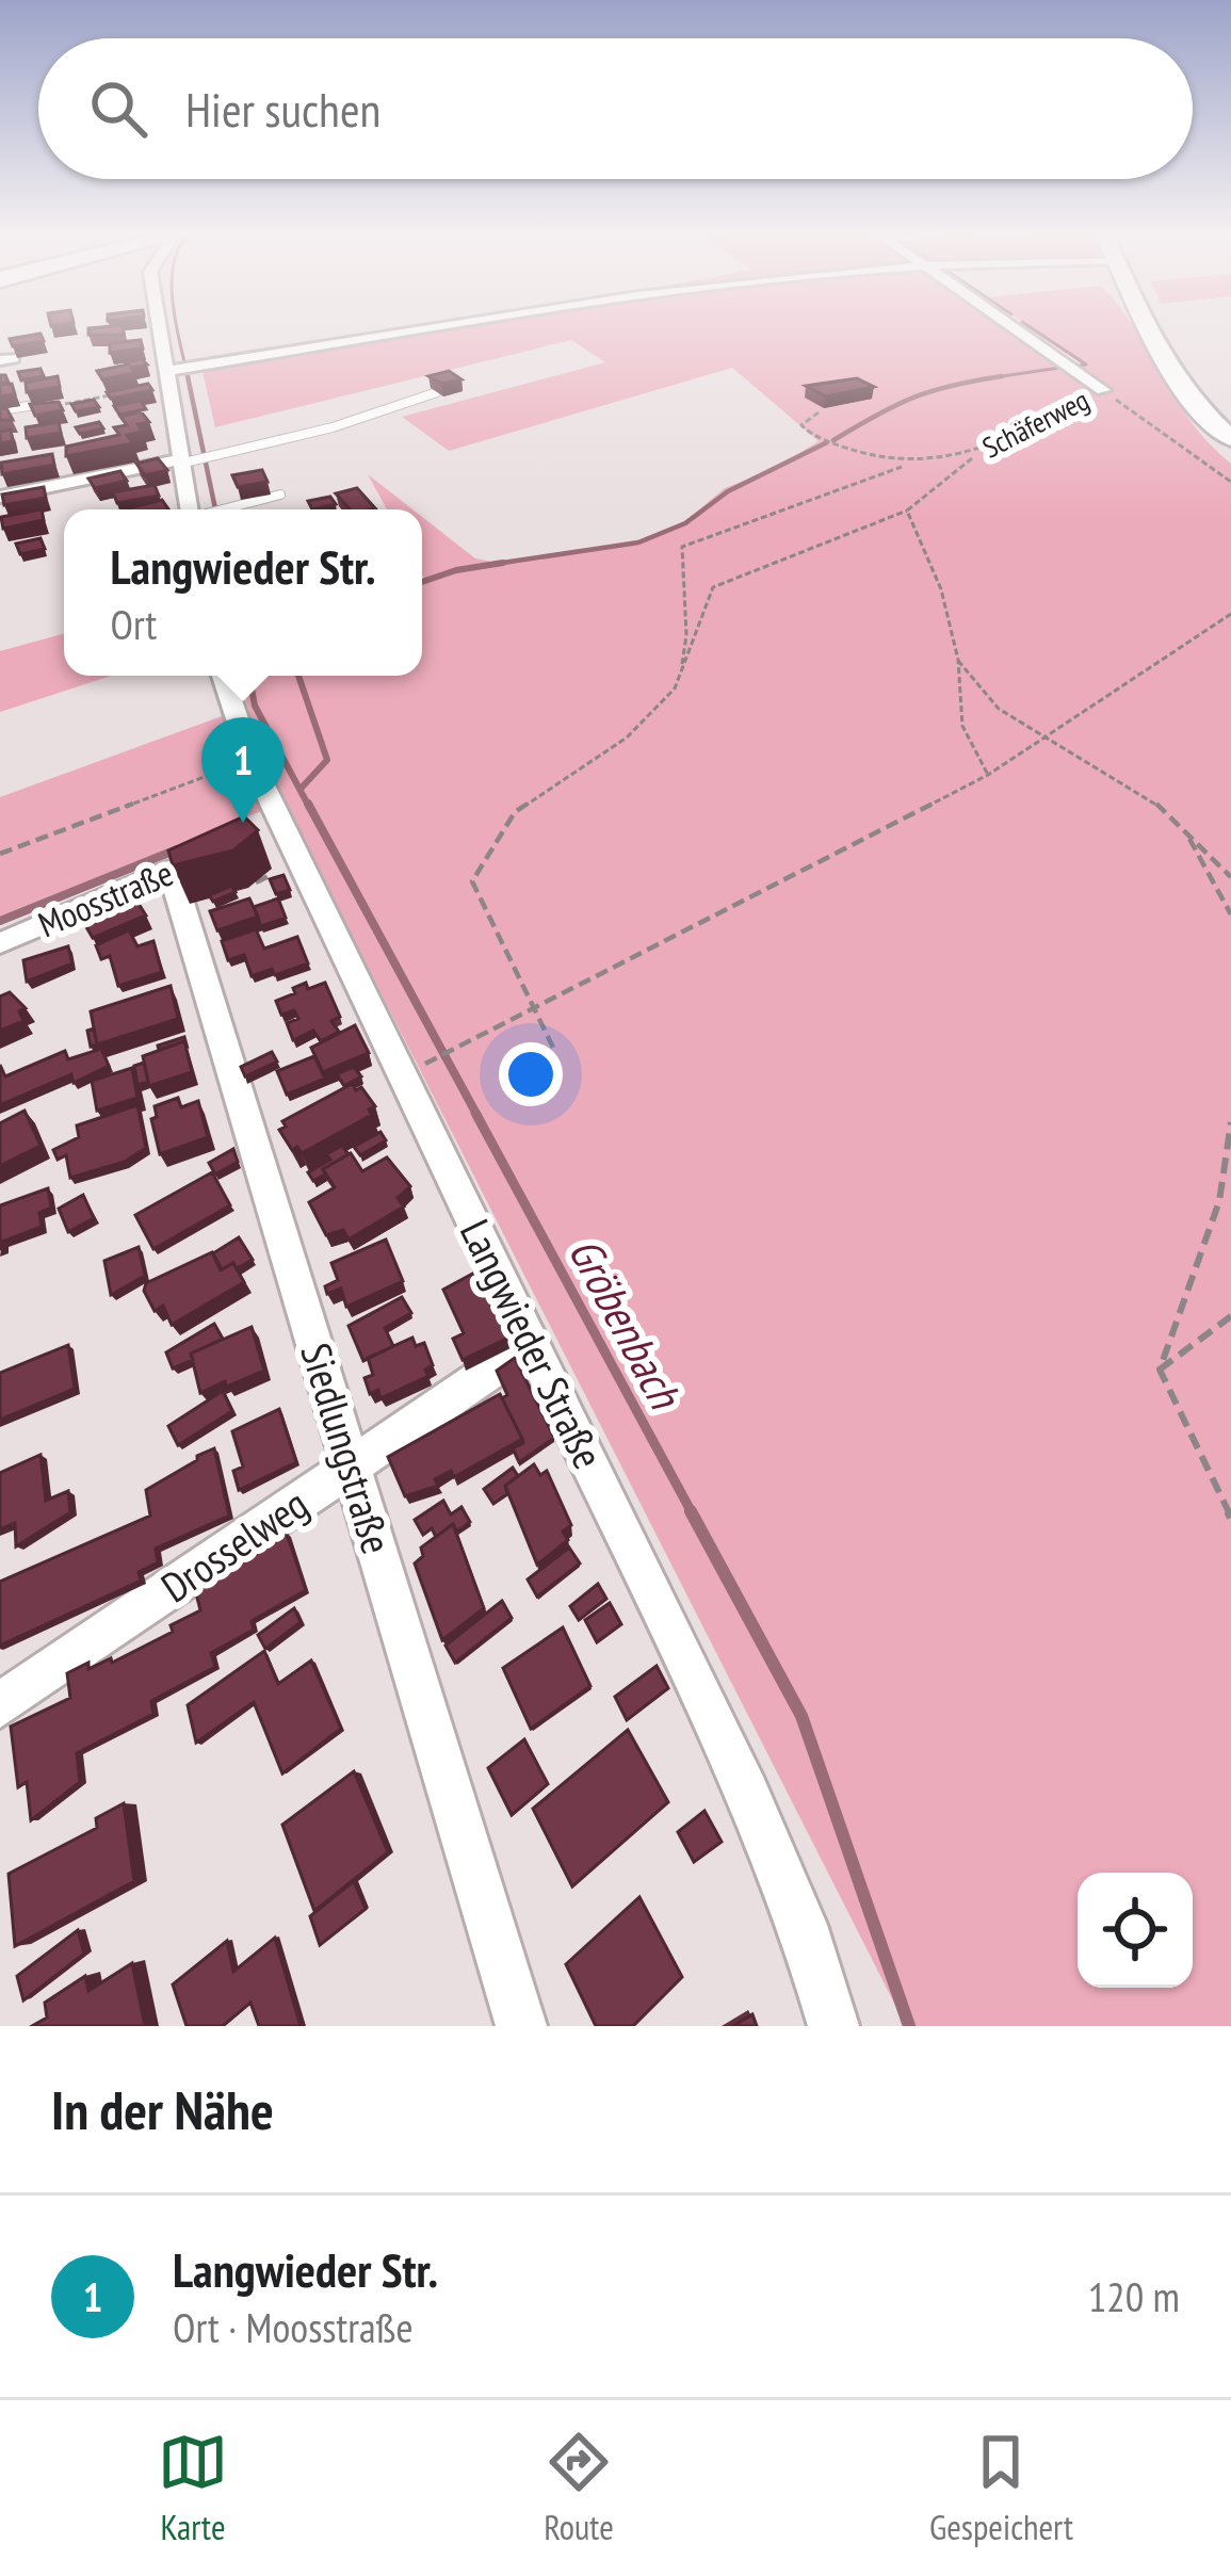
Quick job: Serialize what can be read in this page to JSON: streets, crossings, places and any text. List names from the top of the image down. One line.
{"streets":{"street":["Schäferweg","Moosstraße","Langwieder Straße","Siedlungstraße","Drosselweg"]},"crossings":[["Moosstraße","Siedlungstraße"],["Langwieder Straße","Drosselweg"],["Siedlungstraße","Drosselweg"]],"water":["Gröbenbach"],"page":{"search":"Hier suchen","popup":["Langwieder Str.","Ort"],"pins":"1","heading":"In der Nähe","list":[{"mark":"1","name":"Langwieder Str.","note":"Ort · Moosstraße","value":"120 m"}],"nav":["Karte","Route","Gespeichert"]}}
